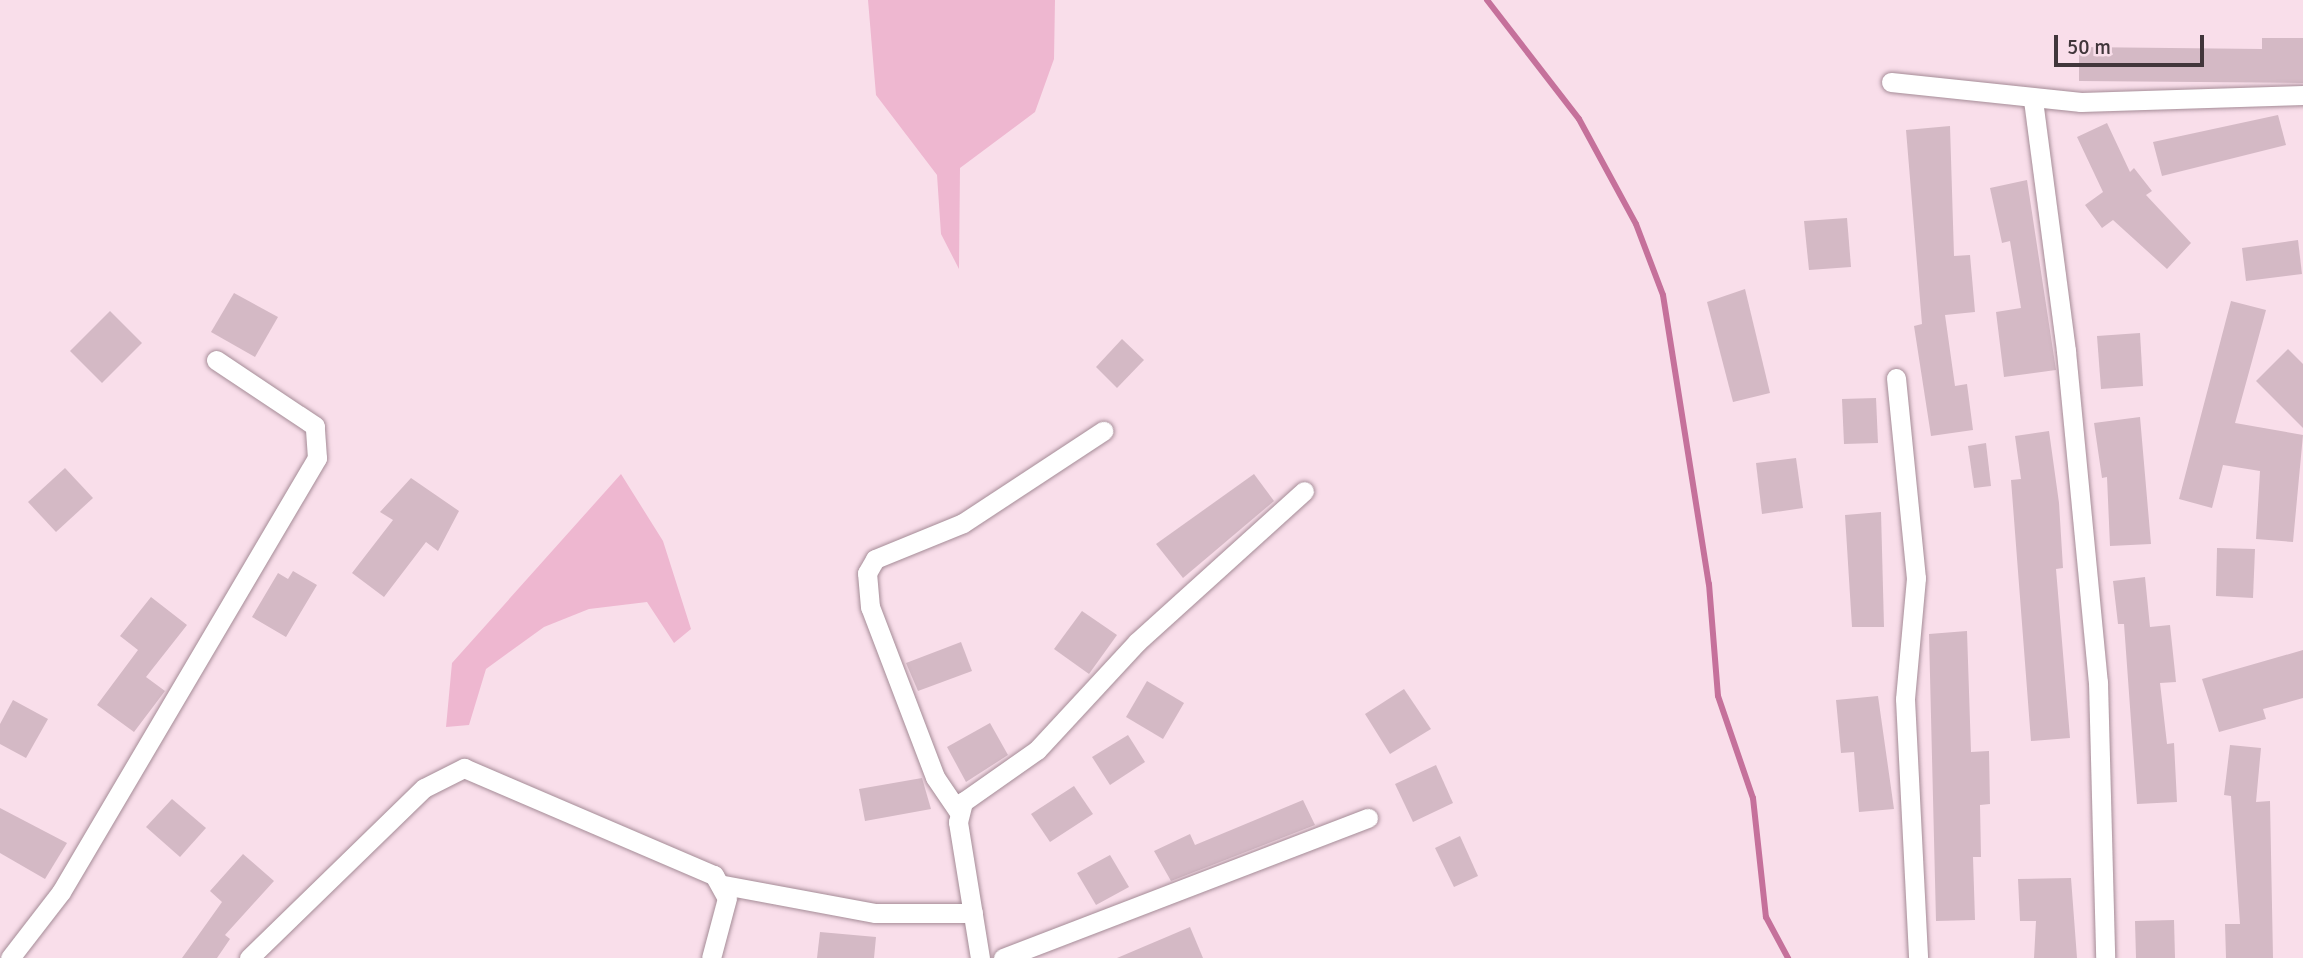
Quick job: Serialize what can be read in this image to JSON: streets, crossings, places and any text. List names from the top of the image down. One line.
{"scale_bar":"50 m"}
